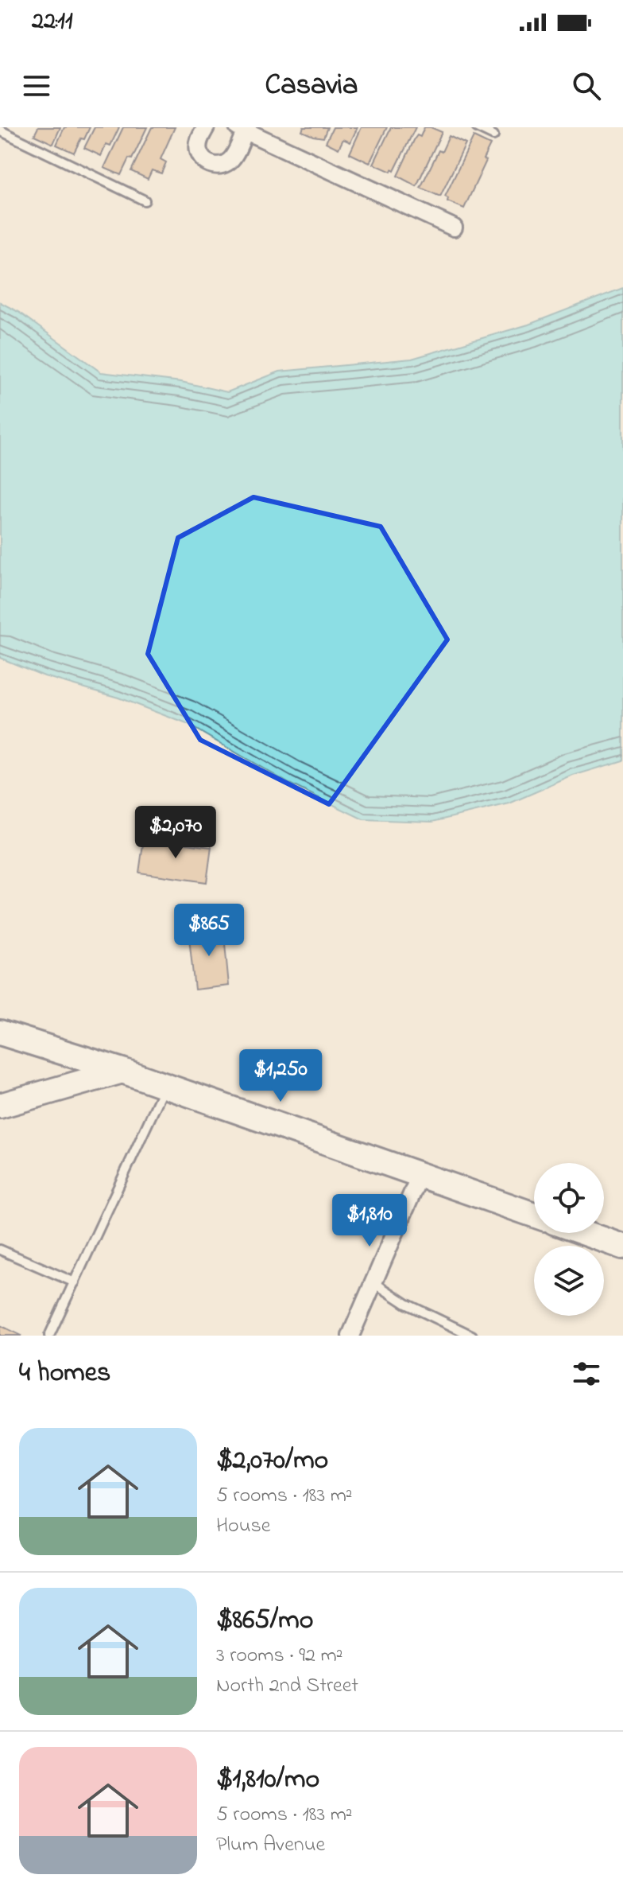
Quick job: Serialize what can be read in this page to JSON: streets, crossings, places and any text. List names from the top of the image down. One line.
{"page":{"status":"22:11","header":"Casavia","price":["$2,070","$865","$1,250","$1,810"],"heading":"4 homes","list":[{"name":"$2,070/mo","note":"5 rooms · 183 m² · House"},{"name":"$865/mo","note":"3 rooms · 92 m² · North 2nd Street"},{"name":"$1,810/mo","note":"5 rooms · 183 m² · Plum Avenue"}]}}
